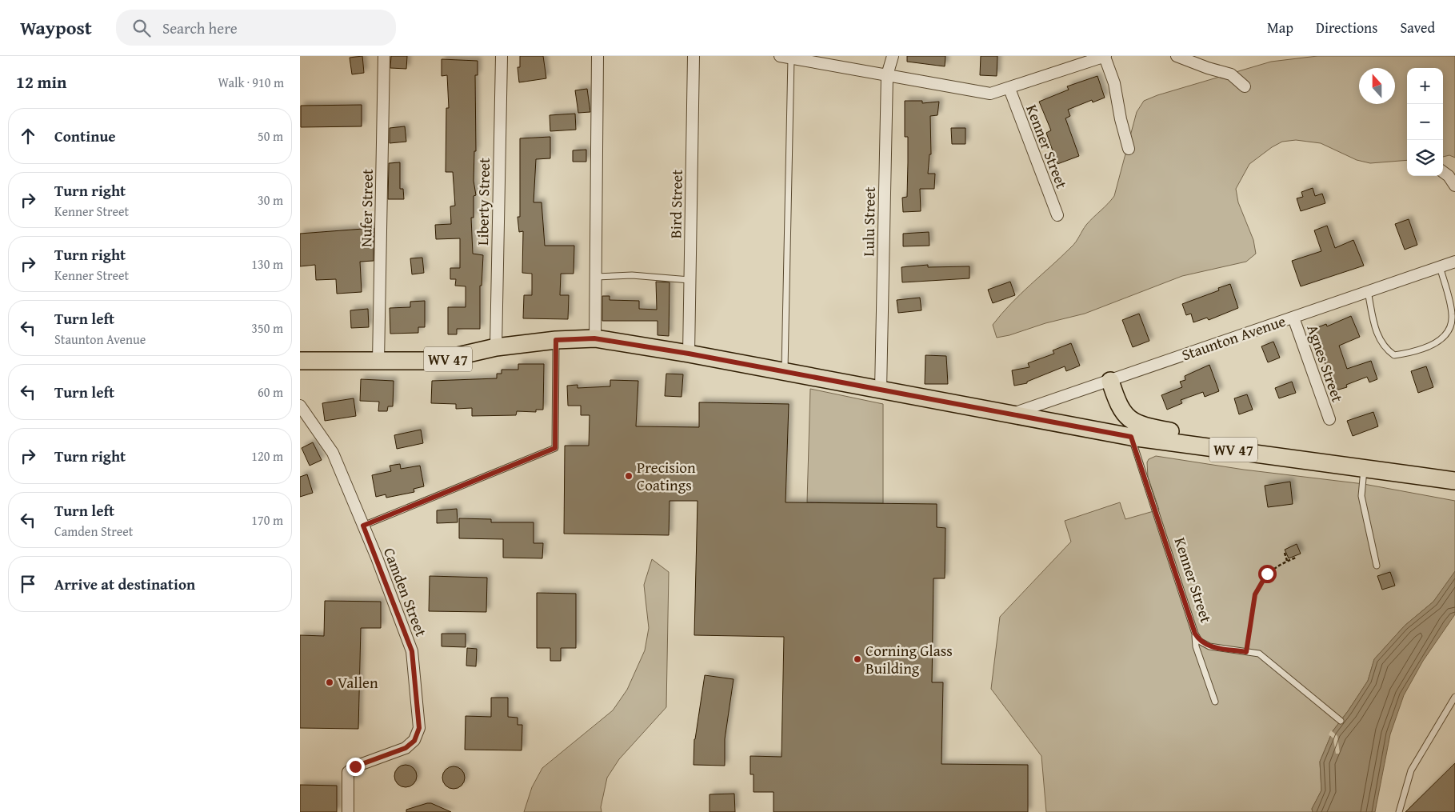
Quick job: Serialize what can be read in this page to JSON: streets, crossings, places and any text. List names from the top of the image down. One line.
{"streets":{"main road":["Staunton Avenue","WV 47"],"street":["Kenner Street","Liberty Street","Bird Street","Nufer Street","Lulu Street","Agnes Street","Camden Street"]},"crossings":[["Kenner Street","Staunton Avenue"],["Liberty Street","Staunton Avenue"],["Bird Street","Staunton Avenue"],["Nufer Street","Staunton Avenue"],["Lulu Street","Staunton Avenue"],["Staunton Avenue","Agnes Street"]],"places":["Precision Coatings","Corning Glass Building","Vallen"],"north":"top","page":{"header":"Waypost","search":"Search here","nav":["Map","Directions","Saved"],"heading":["12 min","Walk · 910 m"],"map_buttons":["+","−"],"list":[["Continue","50 m"],["Turn right","Kenner Street","30 m"],["Turn right","Kenner Street","130 m"],["Turn left","Staunton Avenue","350 m"],["Turn left","60 m"],["Turn right","120 m"],["Turn left","Camden Street","170 m"],"Arrive at destination"]}}
